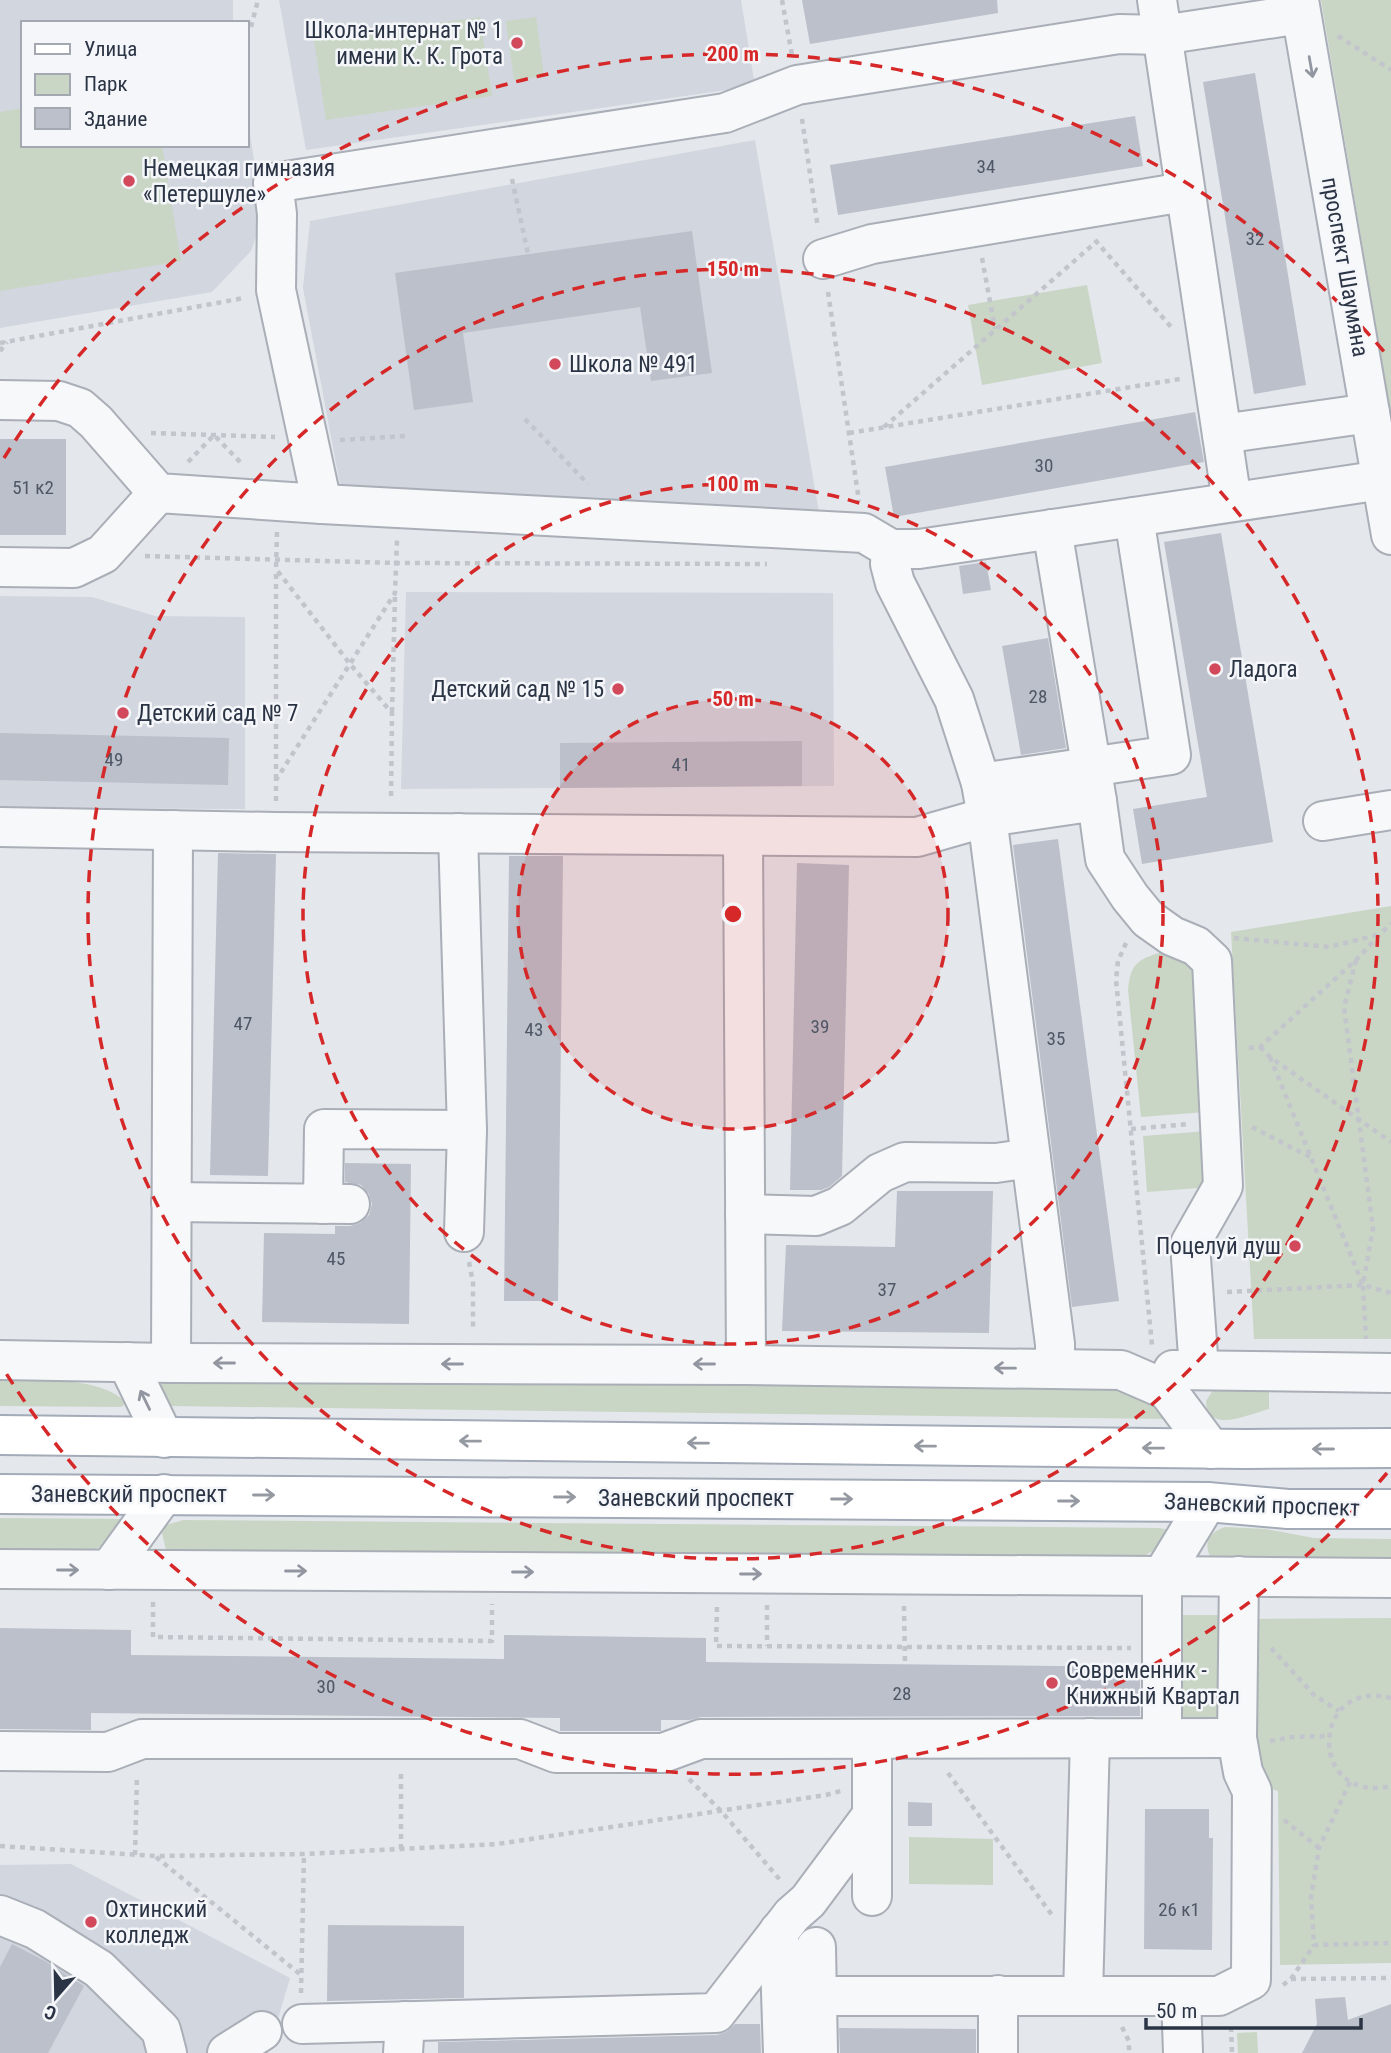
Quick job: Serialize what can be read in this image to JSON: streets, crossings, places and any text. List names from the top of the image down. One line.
{"streets":{"main road":["Заневский проспект"],"street":["проспект Шаумяна"]},"places":["Школа-интернат № 1 имени К. К. Грота","Немецкая гимназия «Петершуле»","Школа № 491","Ладога","Детский сад № 15","Детский сад № 7","Поцелуй душ","Современник - Книжный Квартал","Охтинский колледж"],"house_numbers":["34","32","30","51 к2","28","49","41","47","39","43","35","45","37","30","28","26 к1"],"legend":["Улица","Парк","Здание"],"scale_bar":"50 m","north":"bottom","rings":["200 m","150 m","100 m","50 m"]}
